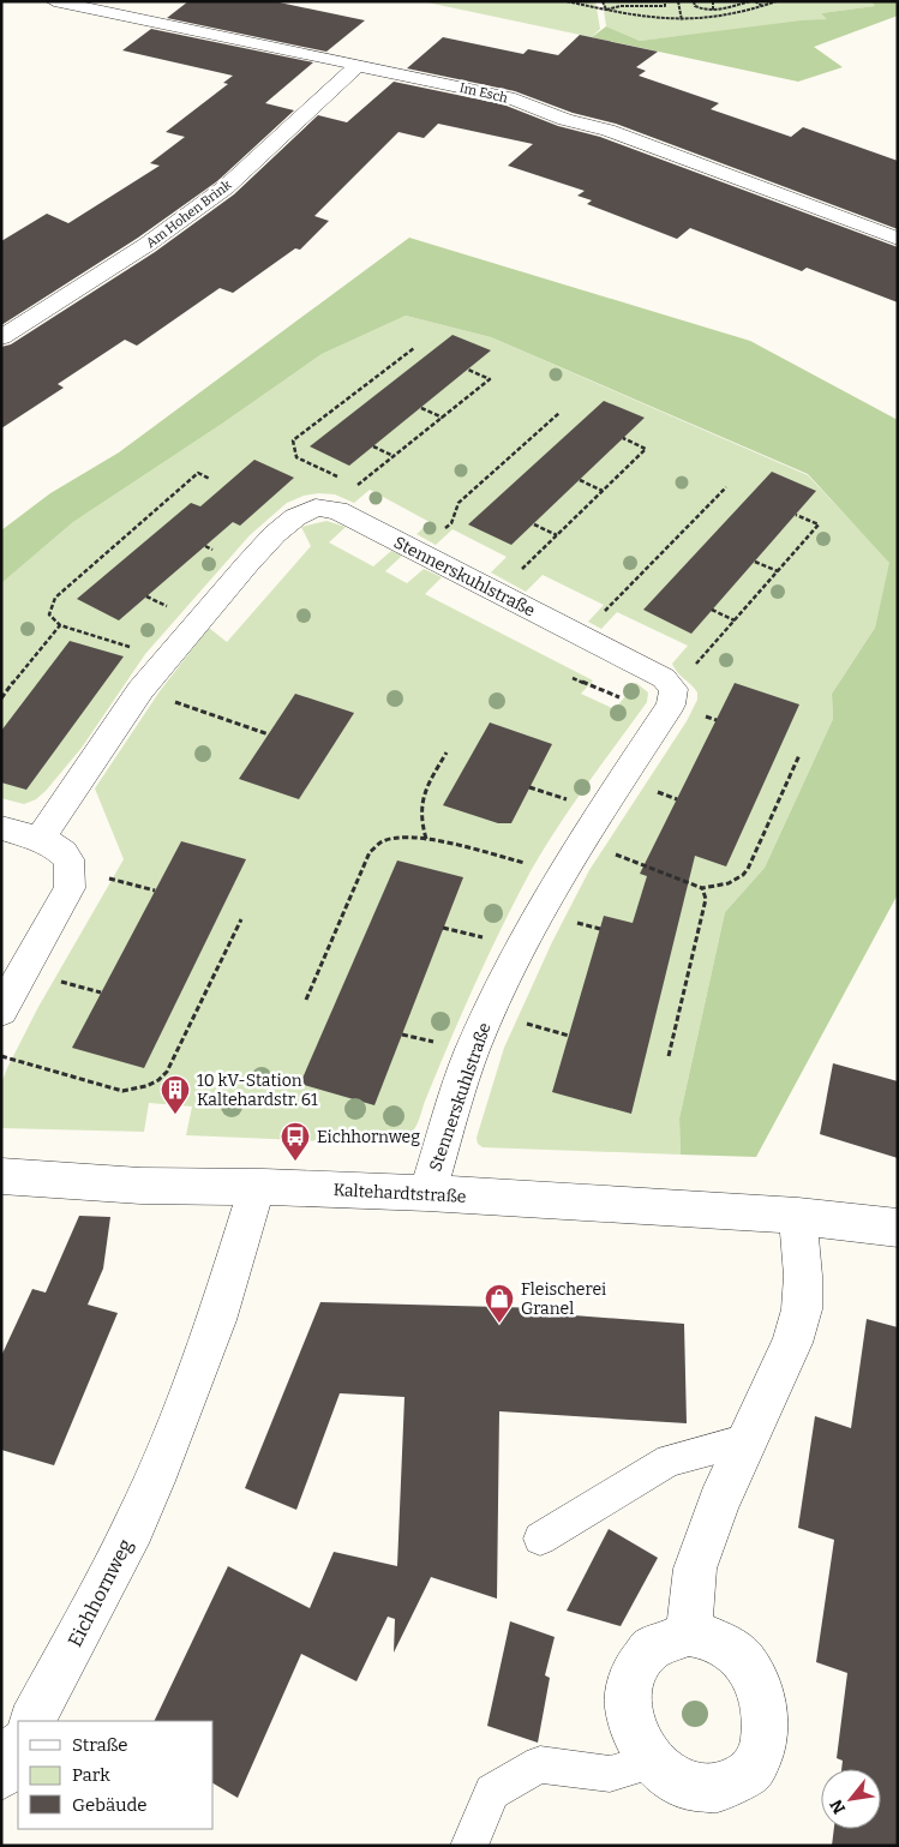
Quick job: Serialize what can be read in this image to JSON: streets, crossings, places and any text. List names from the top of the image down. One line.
{"streets":{"street":["Im Esch","Am Hohen Brink","Stennerskuhlstraße","Kaltehardtstraße","Eichhornweg"]},"crossings":[["Im Esch","Am Hohen Brink"],["Stennerskuhlstraße","Kaltehardtstraße"],["Kaltehardtstraße","Eichhornweg"]],"places":{"building":["10 kV-Station Kaltehardstr. 61"],"bus stop":["Eichhornweg"],"shop":["Fleischerei Granel"]},"legend":["Straße","Park","Gebäude"],"north":"bottom left"}
